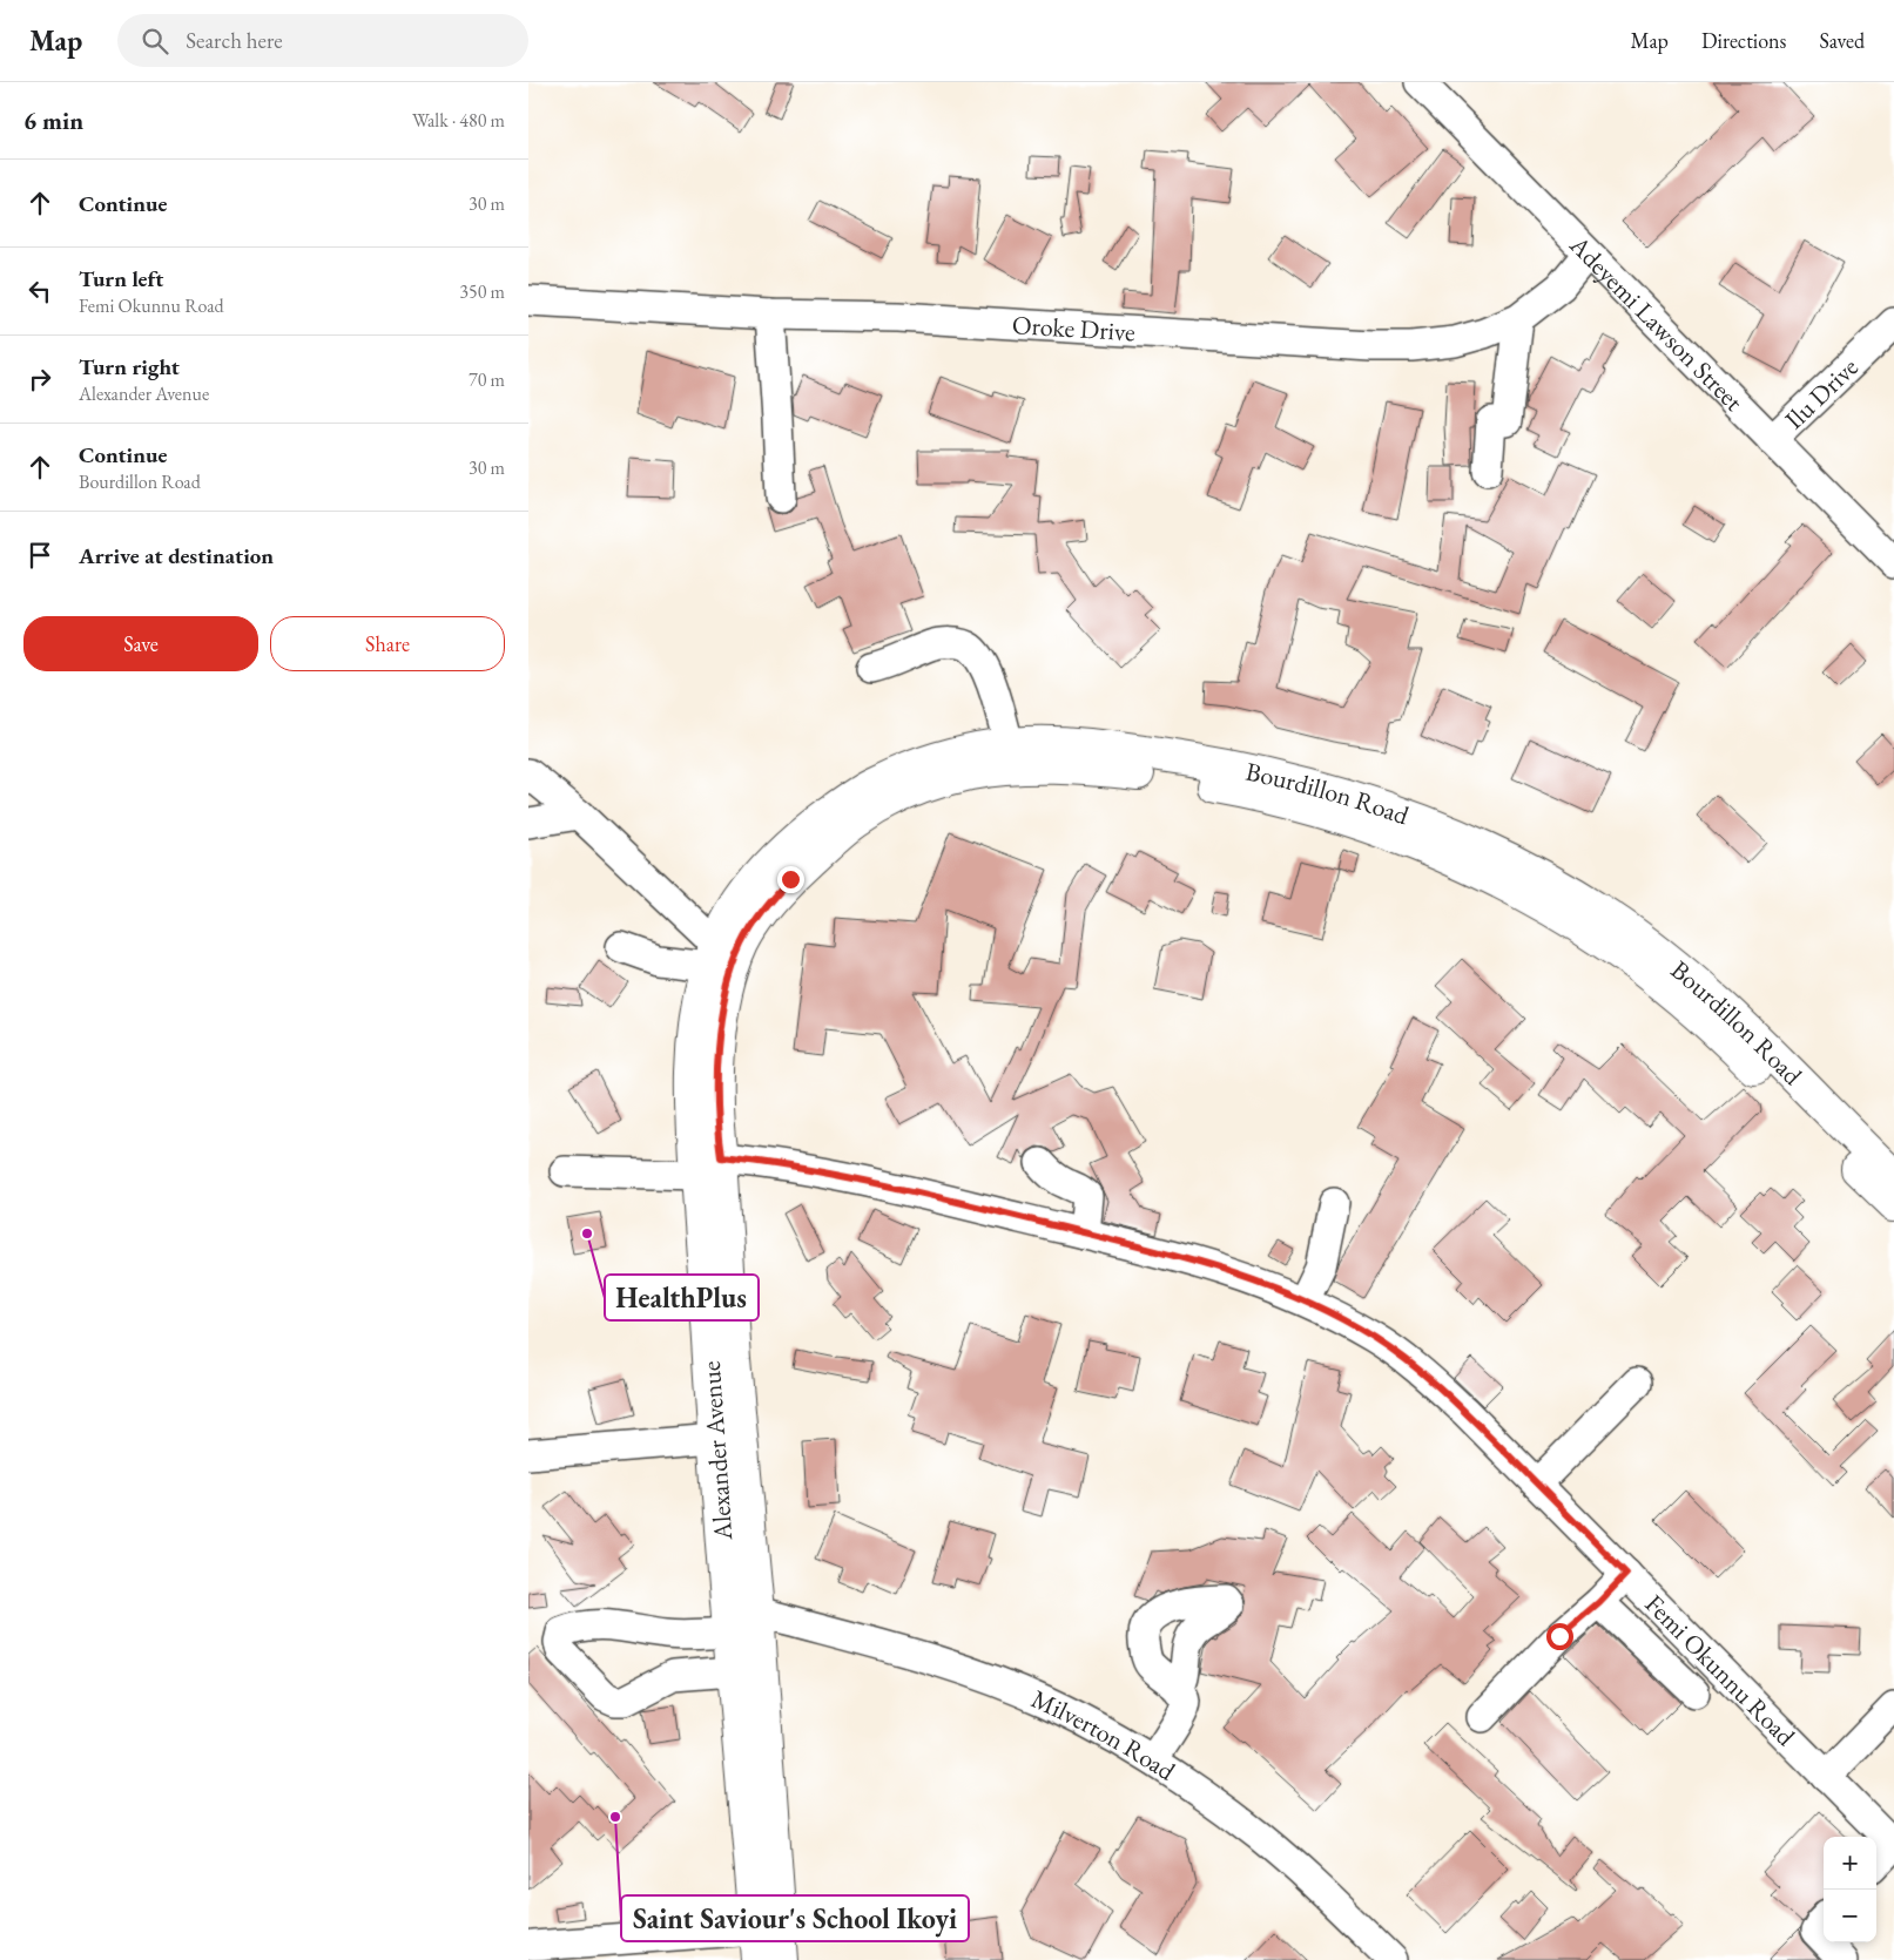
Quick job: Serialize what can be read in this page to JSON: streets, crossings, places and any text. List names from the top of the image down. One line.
{"streets":{"main road":["Bourdillon Road","Alexander Avenue"],"street":["Adeyemi Lawson Street","Oroke Drive","Ilu Drive","Femi Okunnu Road","Milverton Road"]},"crossings":[["Adeyemi Lawson Street","Oroke Drive"],["Adeyemi Lawson Street","Ilu Drive"],["Bourdillon Road","Alexander Avenue"],["Alexander Avenue","Femi Okunnu Road"],["Alexander Avenue","Milverton Road"]],"places":["HealthPlus","Saint Saviour's School Ikoyi"],"page":{"header":"Map","search":"Search here","nav":["Map","Directions","Saved"],"heading":["6 min","Walk · 480 m"],"list":[["Continue","30 m"],["Turn left","Femi Okunnu Road","350 m"],["Turn right","Alexander Avenue","70 m"],["Continue","Bourdillon Road","30 m"],"Arrive at destination"],"buttons":["Save","Share"],"map_buttons":["+","−"]}}
